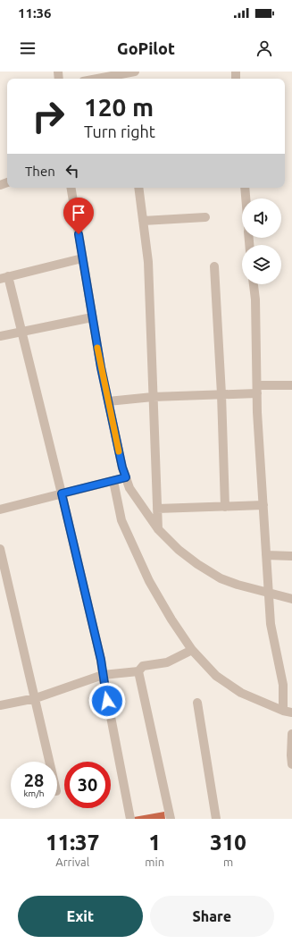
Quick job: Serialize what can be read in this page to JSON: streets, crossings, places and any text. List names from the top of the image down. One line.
{"page":{"status":"11:36","header":"GoPilot","turn":["120 m","Turn right"],"then":"Then","speed":"28 km/h","limit":"30","eta":["11:37","Arrival","1","min","310","m"],"buttons":["Exit","Share"]}}
